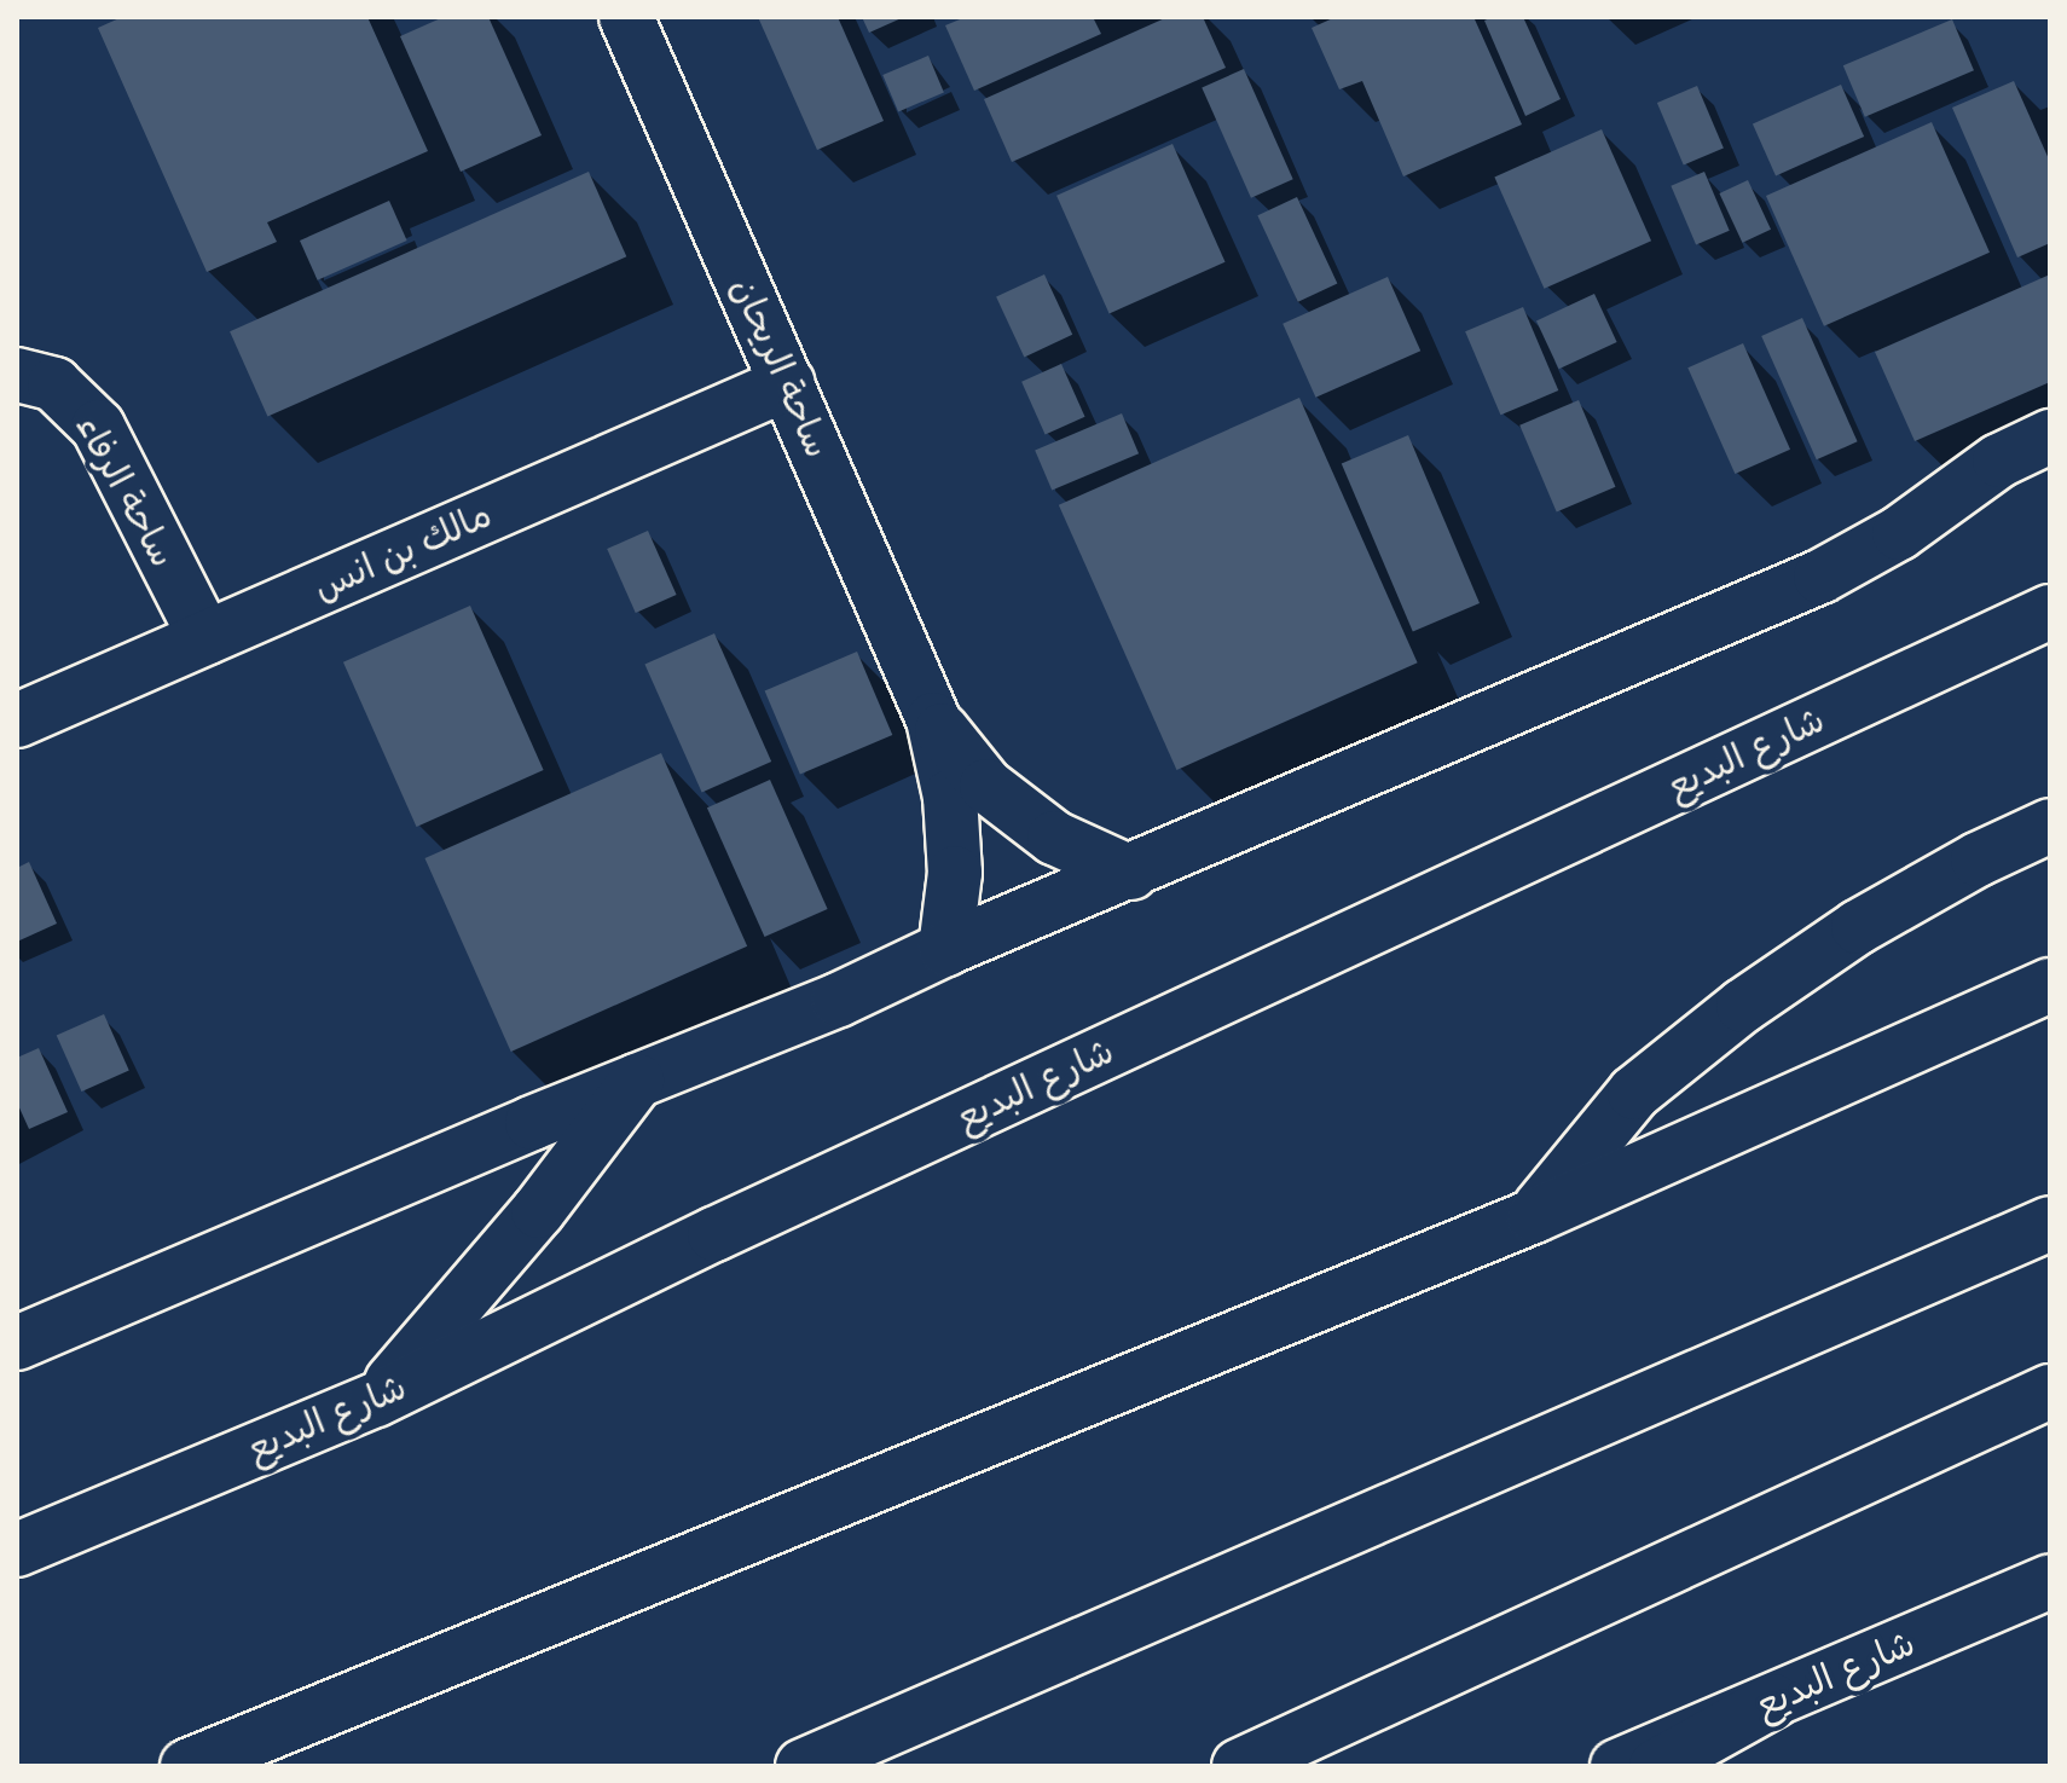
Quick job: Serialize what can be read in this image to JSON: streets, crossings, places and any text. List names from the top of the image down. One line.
{"streets":{"main road":["ساحة الريحان","ساحة الرفاء","مالك بن انس","شارع البديع"]},"crossings":[["ساحة الريحان","مالك بن انس"],["ساحة الرفاء","مالك بن انس"]]}
